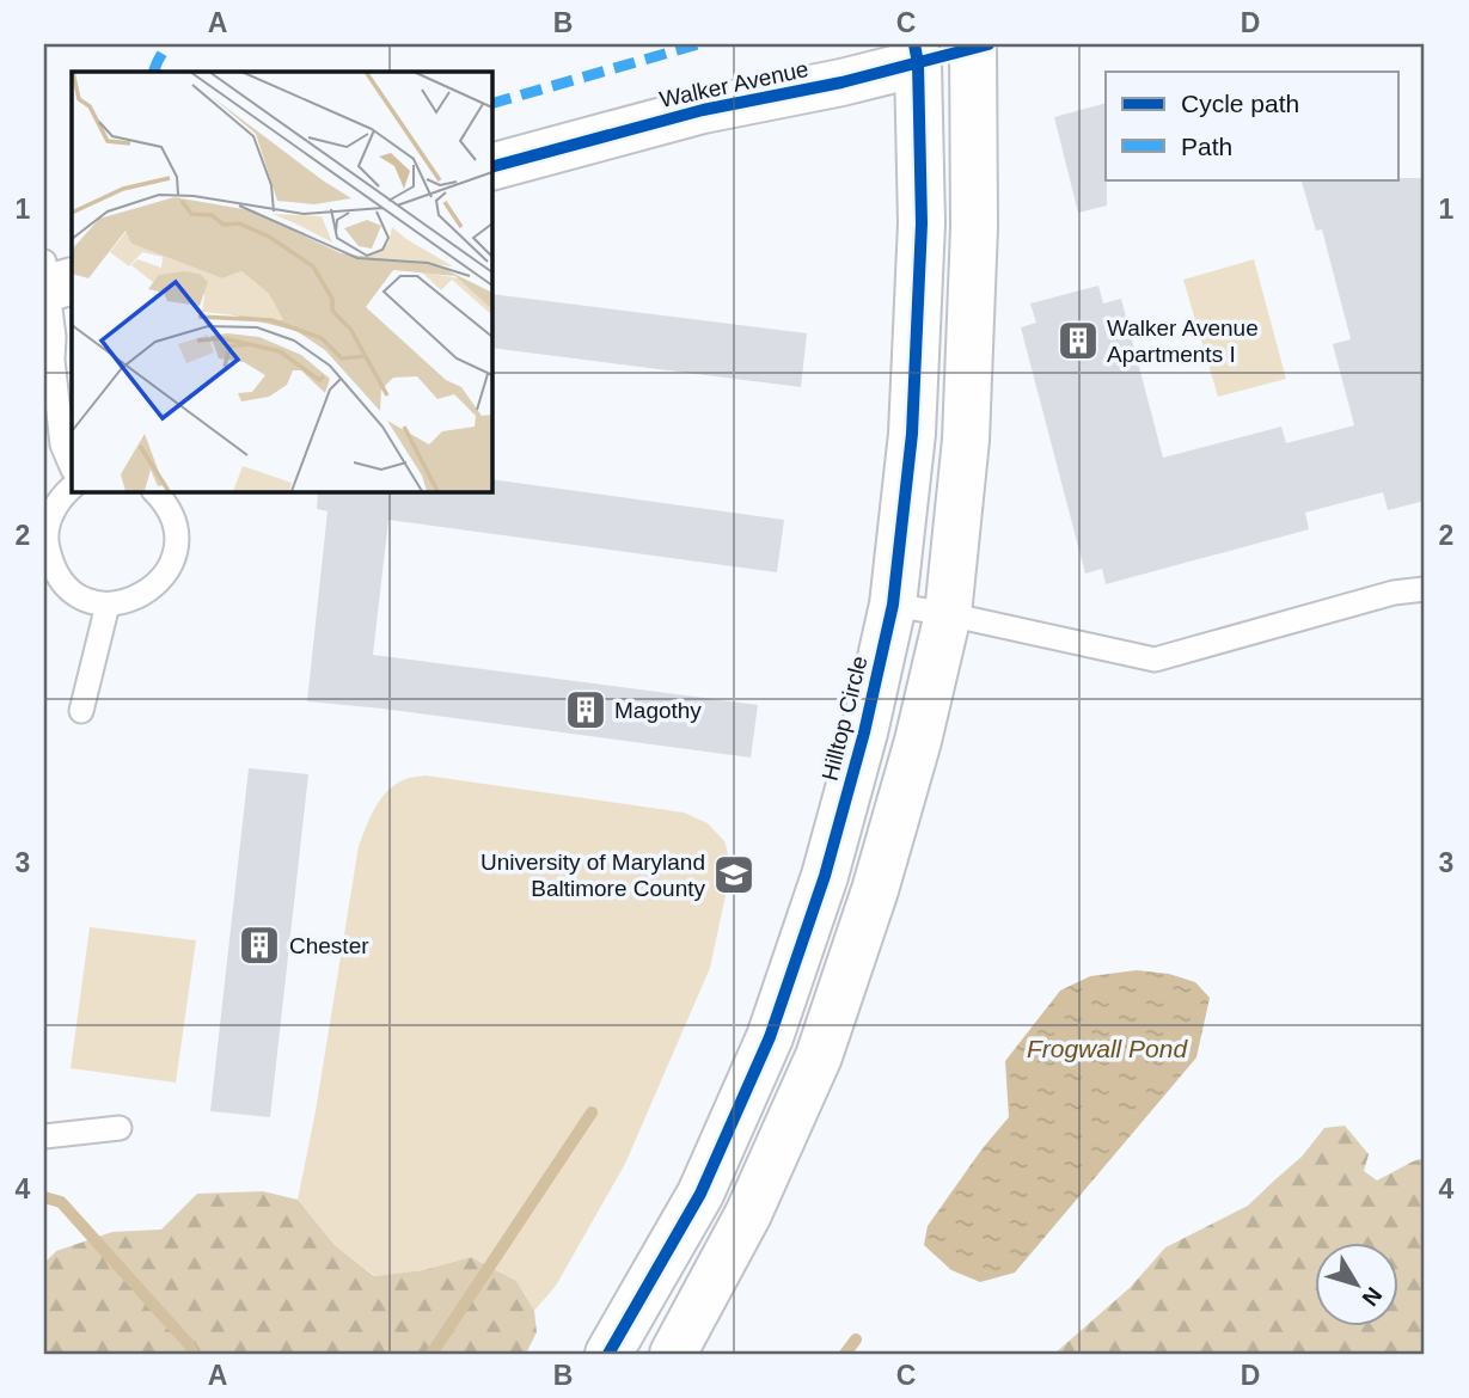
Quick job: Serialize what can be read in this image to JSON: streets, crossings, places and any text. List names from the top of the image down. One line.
{"streets":{"street":["Walker Avenue","Hilltop Circle"]},"crossings":[["Walker Avenue","Hilltop Circle"]],"water":["Frogwall Pond"],"places":{"building":["Walker Avenue Apartments I","Magothy","Chester"],"school or university":["University of Maryland Baltimore County"]},"legend":["Cycle path","Path"],"north":"bottom right","grid":{"columns":["A","B","C","D"],"rows":["1","2","3","4"]}}
